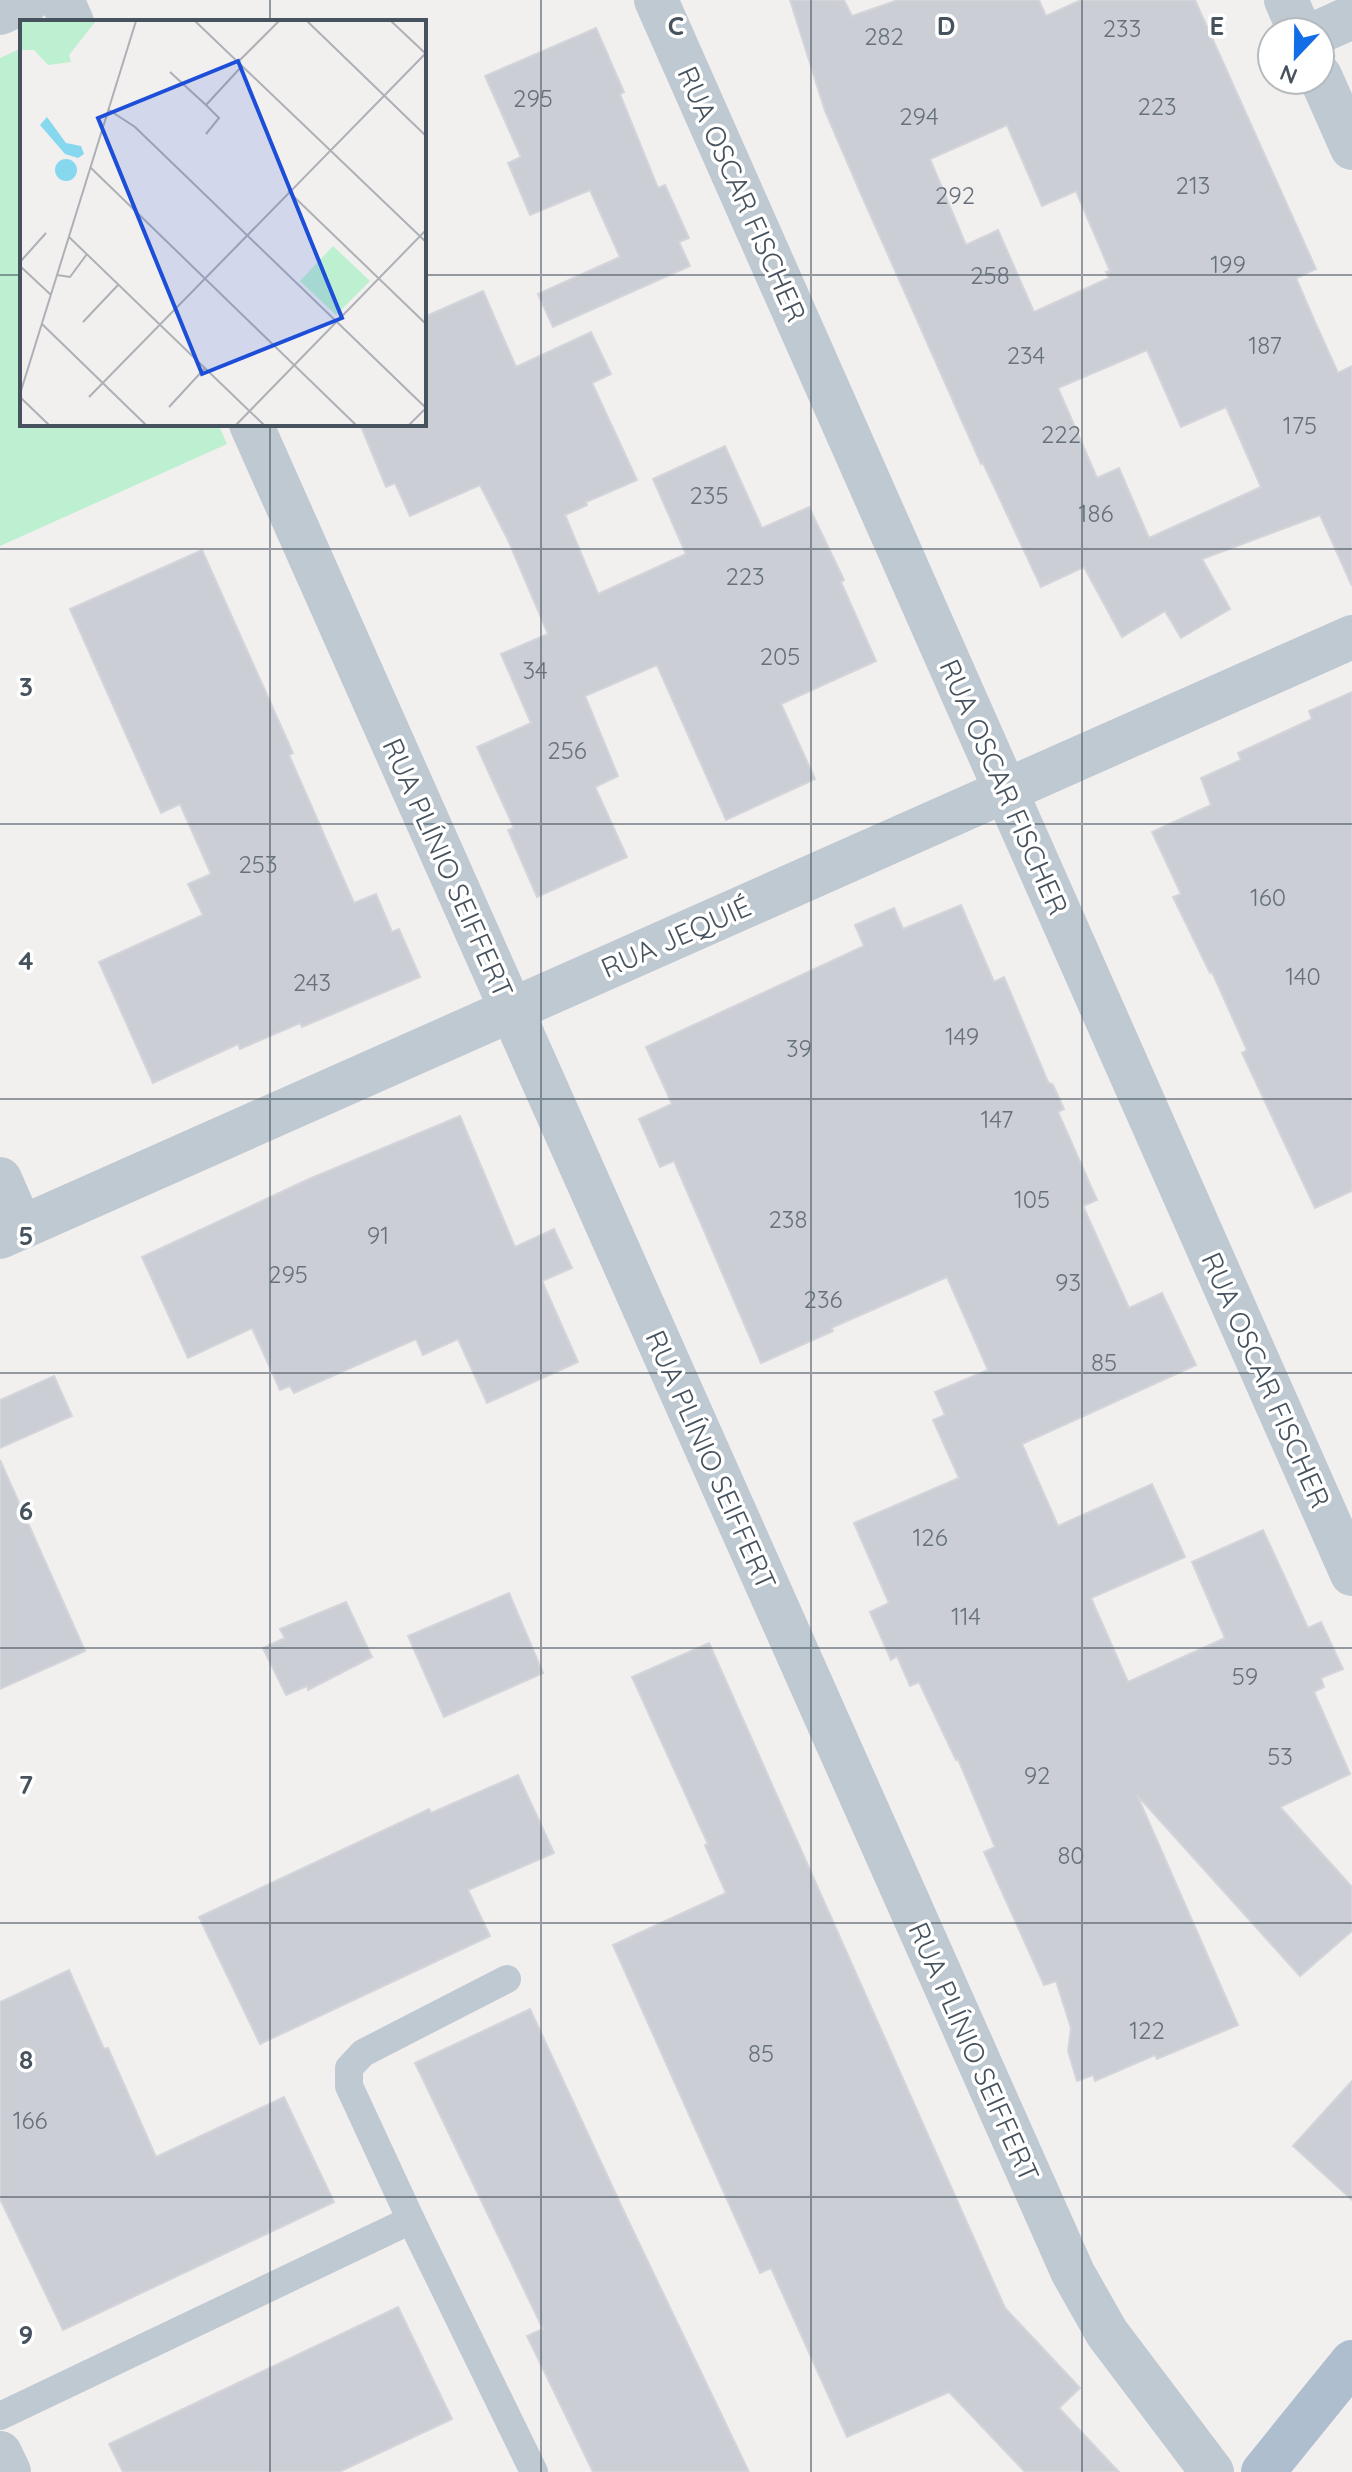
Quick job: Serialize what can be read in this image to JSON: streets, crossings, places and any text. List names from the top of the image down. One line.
{"streets":{"street":["RUA OSCAR FISCHER","RUA PLÍNIO SEIFFERT","RUA JEQUIÉ"]},"crossings":[["RUA OSCAR FISCHER","RUA JEQUIÉ"],["RUA PLÍNIO SEIFFERT","RUA JEQUIÉ"]],"house_numbers":["233","282","295","223","294","213","292","199","258","187","234","175","222","235","186","223","205","34","256","253","160","140","243","149","39","147","105","238","91","295","93","236","85","126","114","59","53","92","80","122","85","166"],"north":"bottom","grid":{"columns":["C","D","E"],"rows":["3","4","5","6","7","8","9"]}}
